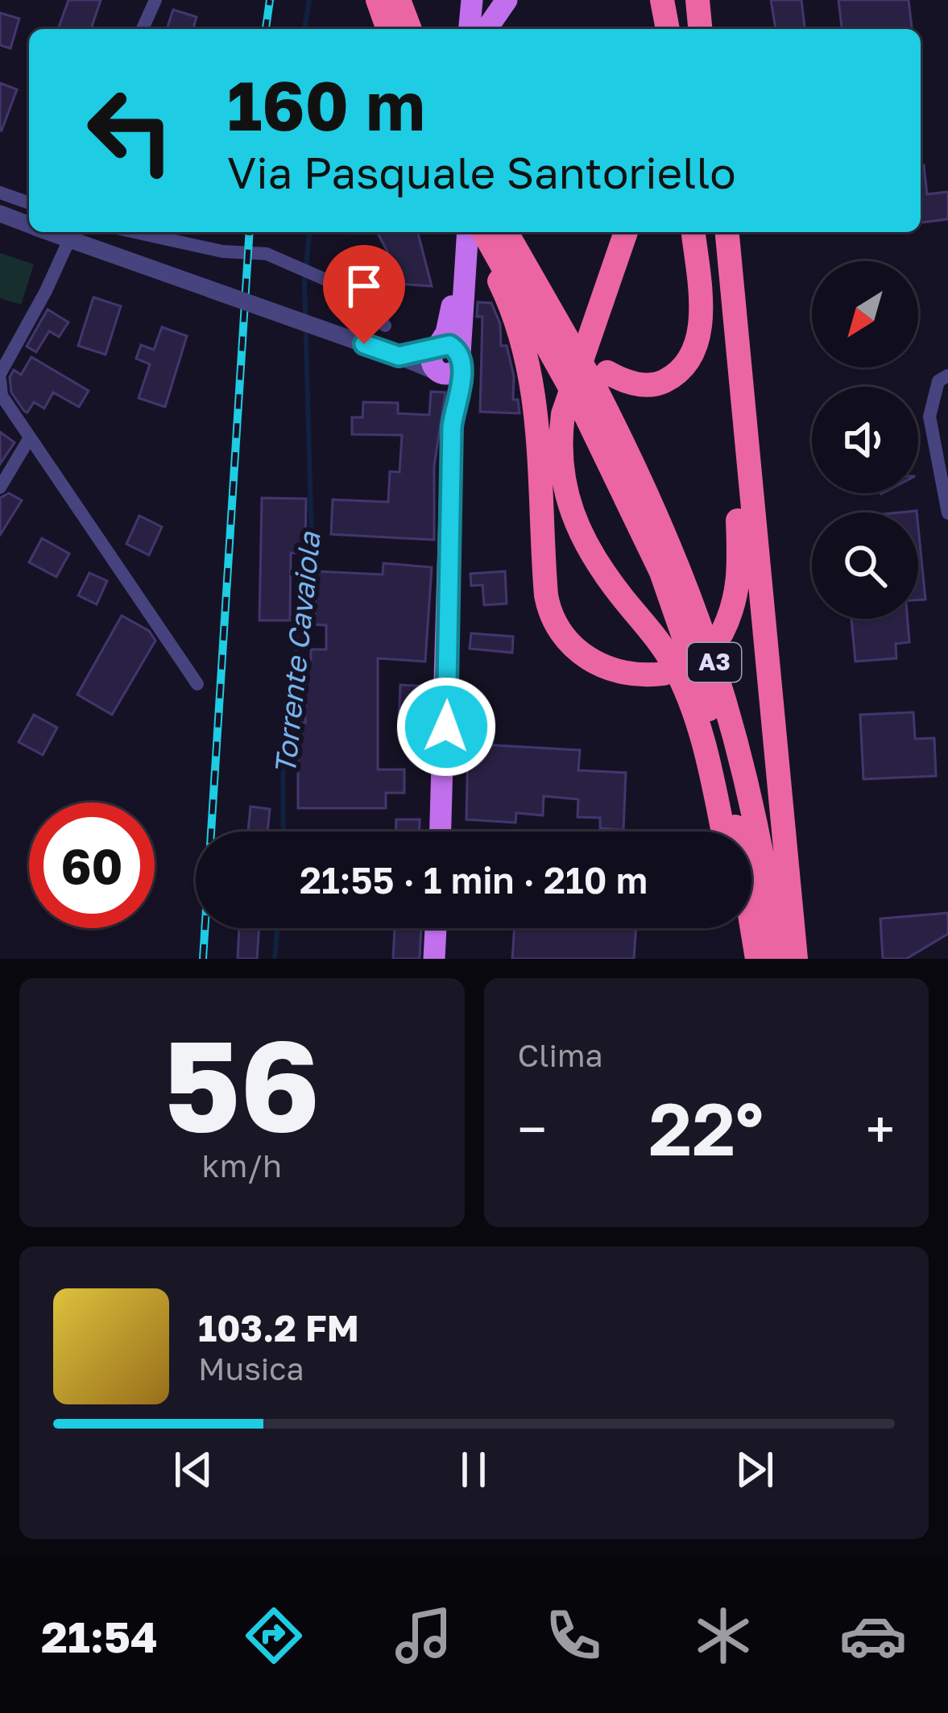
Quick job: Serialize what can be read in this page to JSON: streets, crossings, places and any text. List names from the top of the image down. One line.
{"streets":{"highway":["A3"]},"water":["Torrente Cavaiola"],"north":"bottom left","page":{"turn":["160 m","Via Pasquale Santoriello"],"limit":"60","trip":"21:55 · 1 min · 210 m","tile":[["56","km/h"],"Clima"],"heat":["−","22°","+"],"song":["103.2 FM","Musica"],"tabs":"21:54"}}
